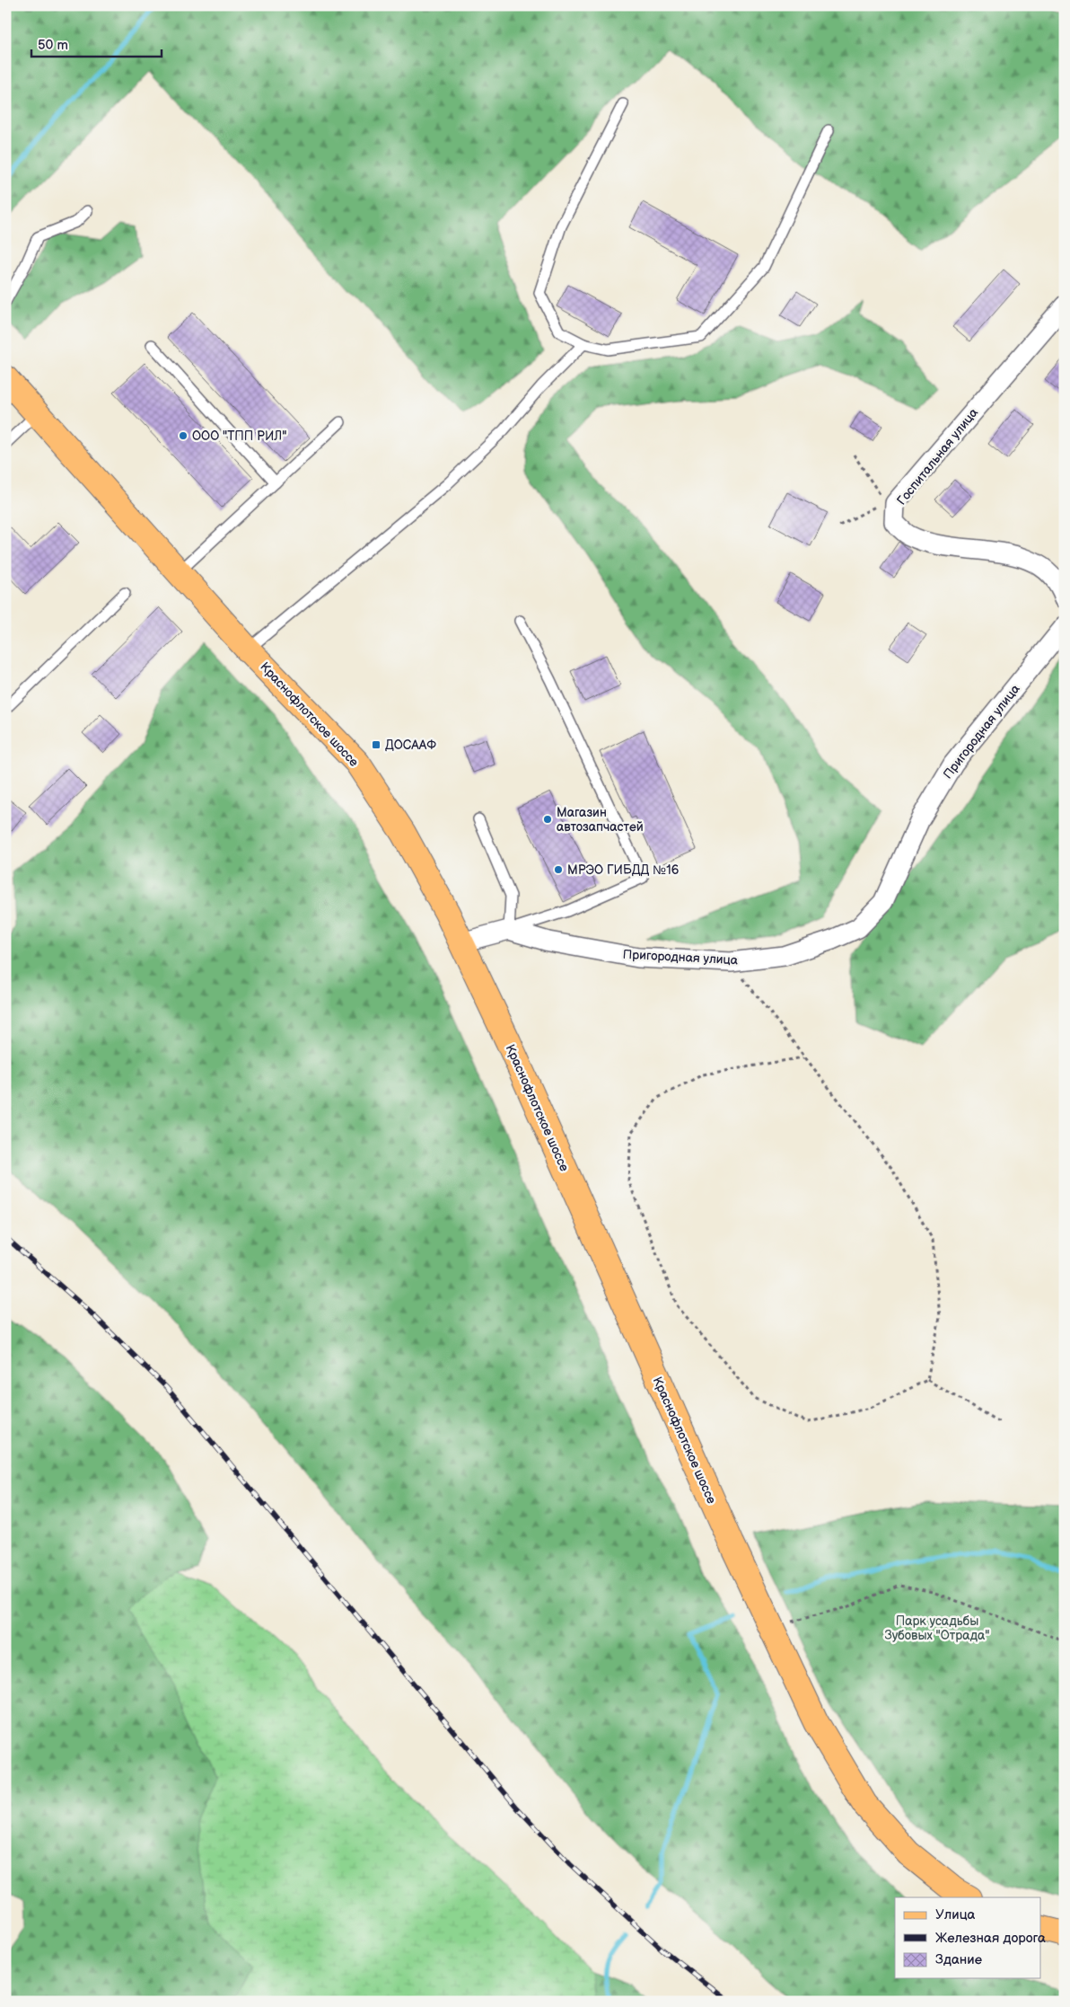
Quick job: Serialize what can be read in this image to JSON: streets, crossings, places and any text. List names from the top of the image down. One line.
{"streets":{"main road":["Краснофлотское шоссе"],"street":["Госпитальная улица","Пригородная улица"]},"parks":["Парк усадьбы Зубовых \"Отрада\""],"places":{"other":["ООО \"ТПП РИЛ\"","Магазин автозапчастей","МРЭО ГИБДД №16"],"transit":["ДОСААФ"]},"legend":["Улица","Железная дорога","Здание"],"scale_bar":"50 m"}
